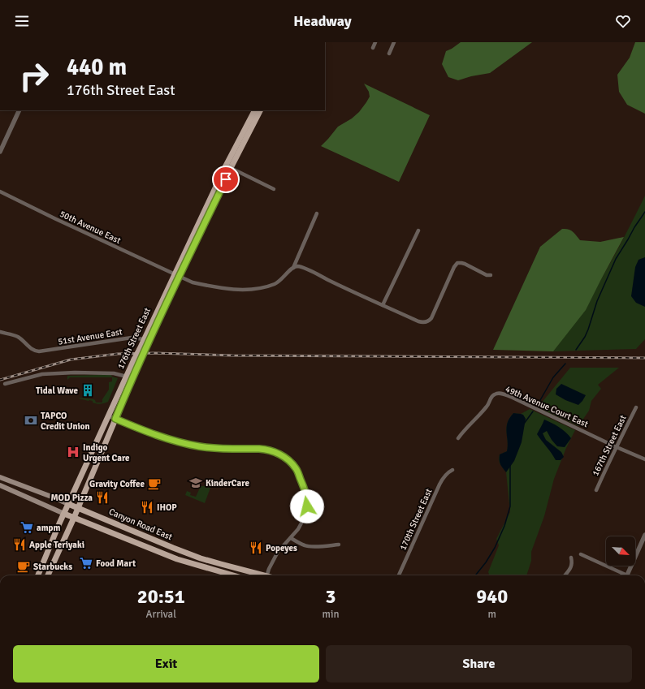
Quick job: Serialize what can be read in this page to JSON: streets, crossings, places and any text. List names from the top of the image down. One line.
{"streets":{"main road":["176th Street East","Canyon Road East"],"street":["50th Avenue East","51st Avenue East","49th Avenue Court East","167th Street East","170th Street East"]},"crossings":[["50th Avenue East","176th Street East"],["51st Avenue East","176th Street East"],["176th Street East","Canyon Road East"],["49th Avenue Court East","167th Street East"]],"places":{"building":["Tidal Wave"],"bank":["TAPCO Credit Union"],"hospital":["Indigo Urgent Care"],"school or university":["KinderCare"],"cafe":["Gravity Coffee","Starbucks"],"restaurant":["MOD Pizza","IHOP","Apple Teriyaki","Popeyes"],"supermarket":["ampm","Food Mart"]},"north":"bottom right","page":{"header":"Headway","turn":["440 m","176th Street East"],"eta":["20:51","Arrival","3","min","940","m"],"buttons":["Exit","Share"]}}
